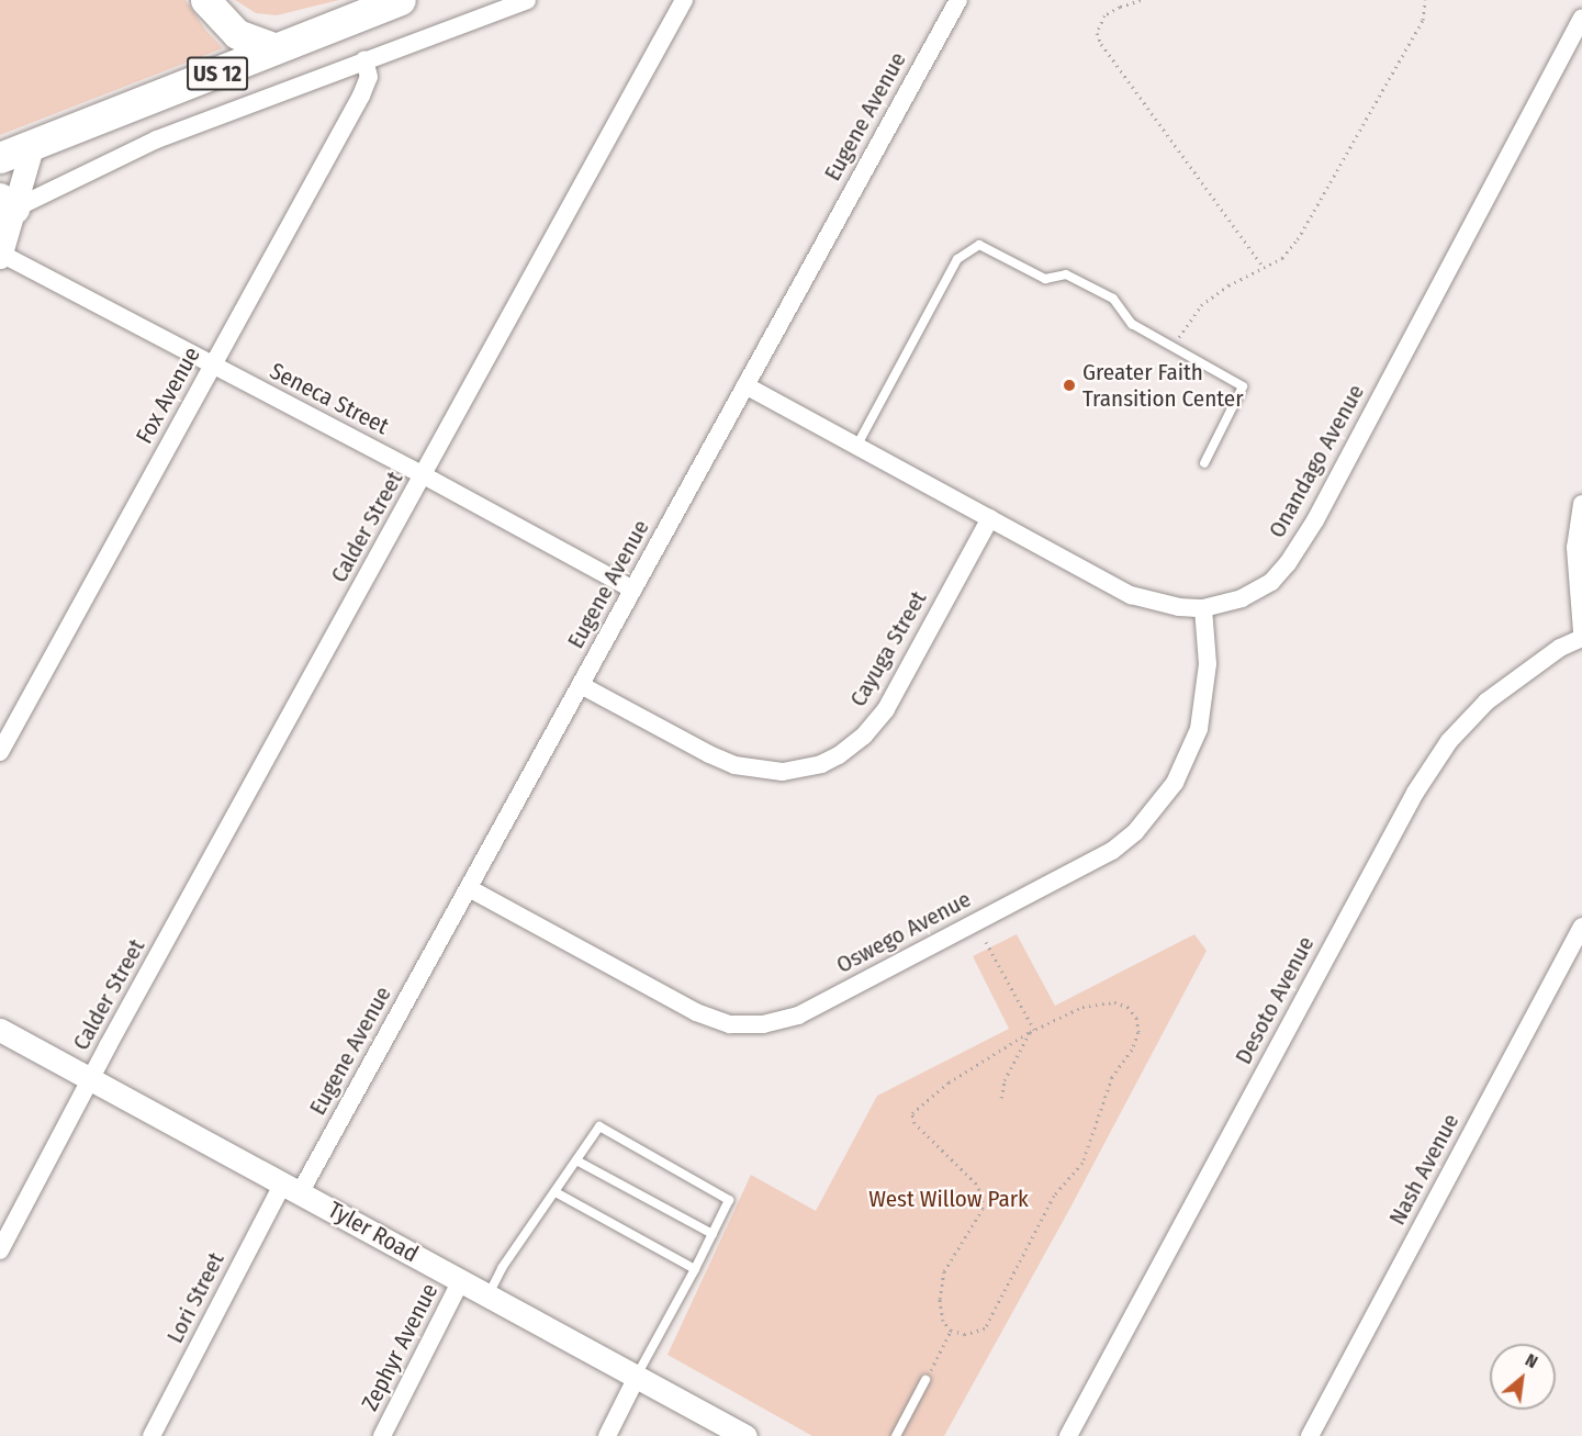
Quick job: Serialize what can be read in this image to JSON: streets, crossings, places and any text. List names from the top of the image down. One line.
{"streets":{"highway":["US 12"],"street":["Eugene Avenue","Fox Avenue","Seneca Street","Onandago Avenue","Calder Street","Cayuga Street","Oswego Avenue","Desoto Avenue","Nash Avenue","Tyler Road","Lori Street","Zephyr Avenue"]},"crossings":[["Eugene Avenue","Seneca Street"],["Eugene Avenue","Onandago Avenue"],["Eugene Avenue","Cayuga Street"],["Eugene Avenue","Oswego Avenue"],["Eugene Avenue","Tyler Road"],["Eugene Avenue","Lori Street"],["Fox Avenue","Seneca Street"],["Seneca Street","Calder Street"],["Onandago Avenue","Cayuga Street"],["Onandago Avenue","Oswego Avenue"],["Calder Street","Tyler Road"],["Tyler Road","Lori Street"],["Tyler Road","Zephyr Avenue"]],"parks":["West Willow Park"],"places":["Greater Faith Transition Center"],"north":"top right"}
